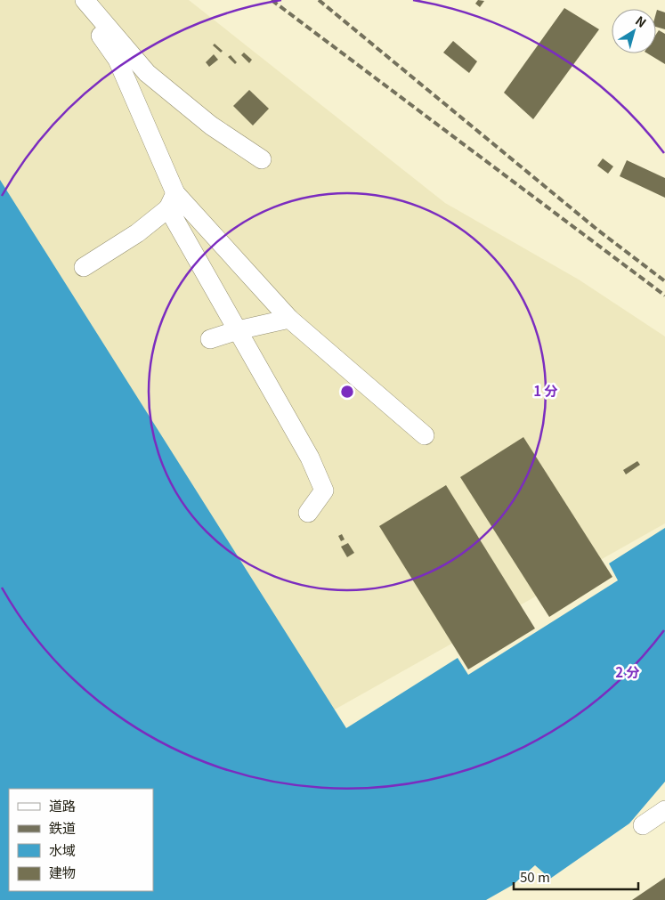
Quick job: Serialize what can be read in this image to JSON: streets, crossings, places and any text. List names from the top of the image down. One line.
{"legend":["道路","鉄道","水域","建物"],"scale_bar":"50 m","north":"top right","rings":["1 分","2 分"]}
